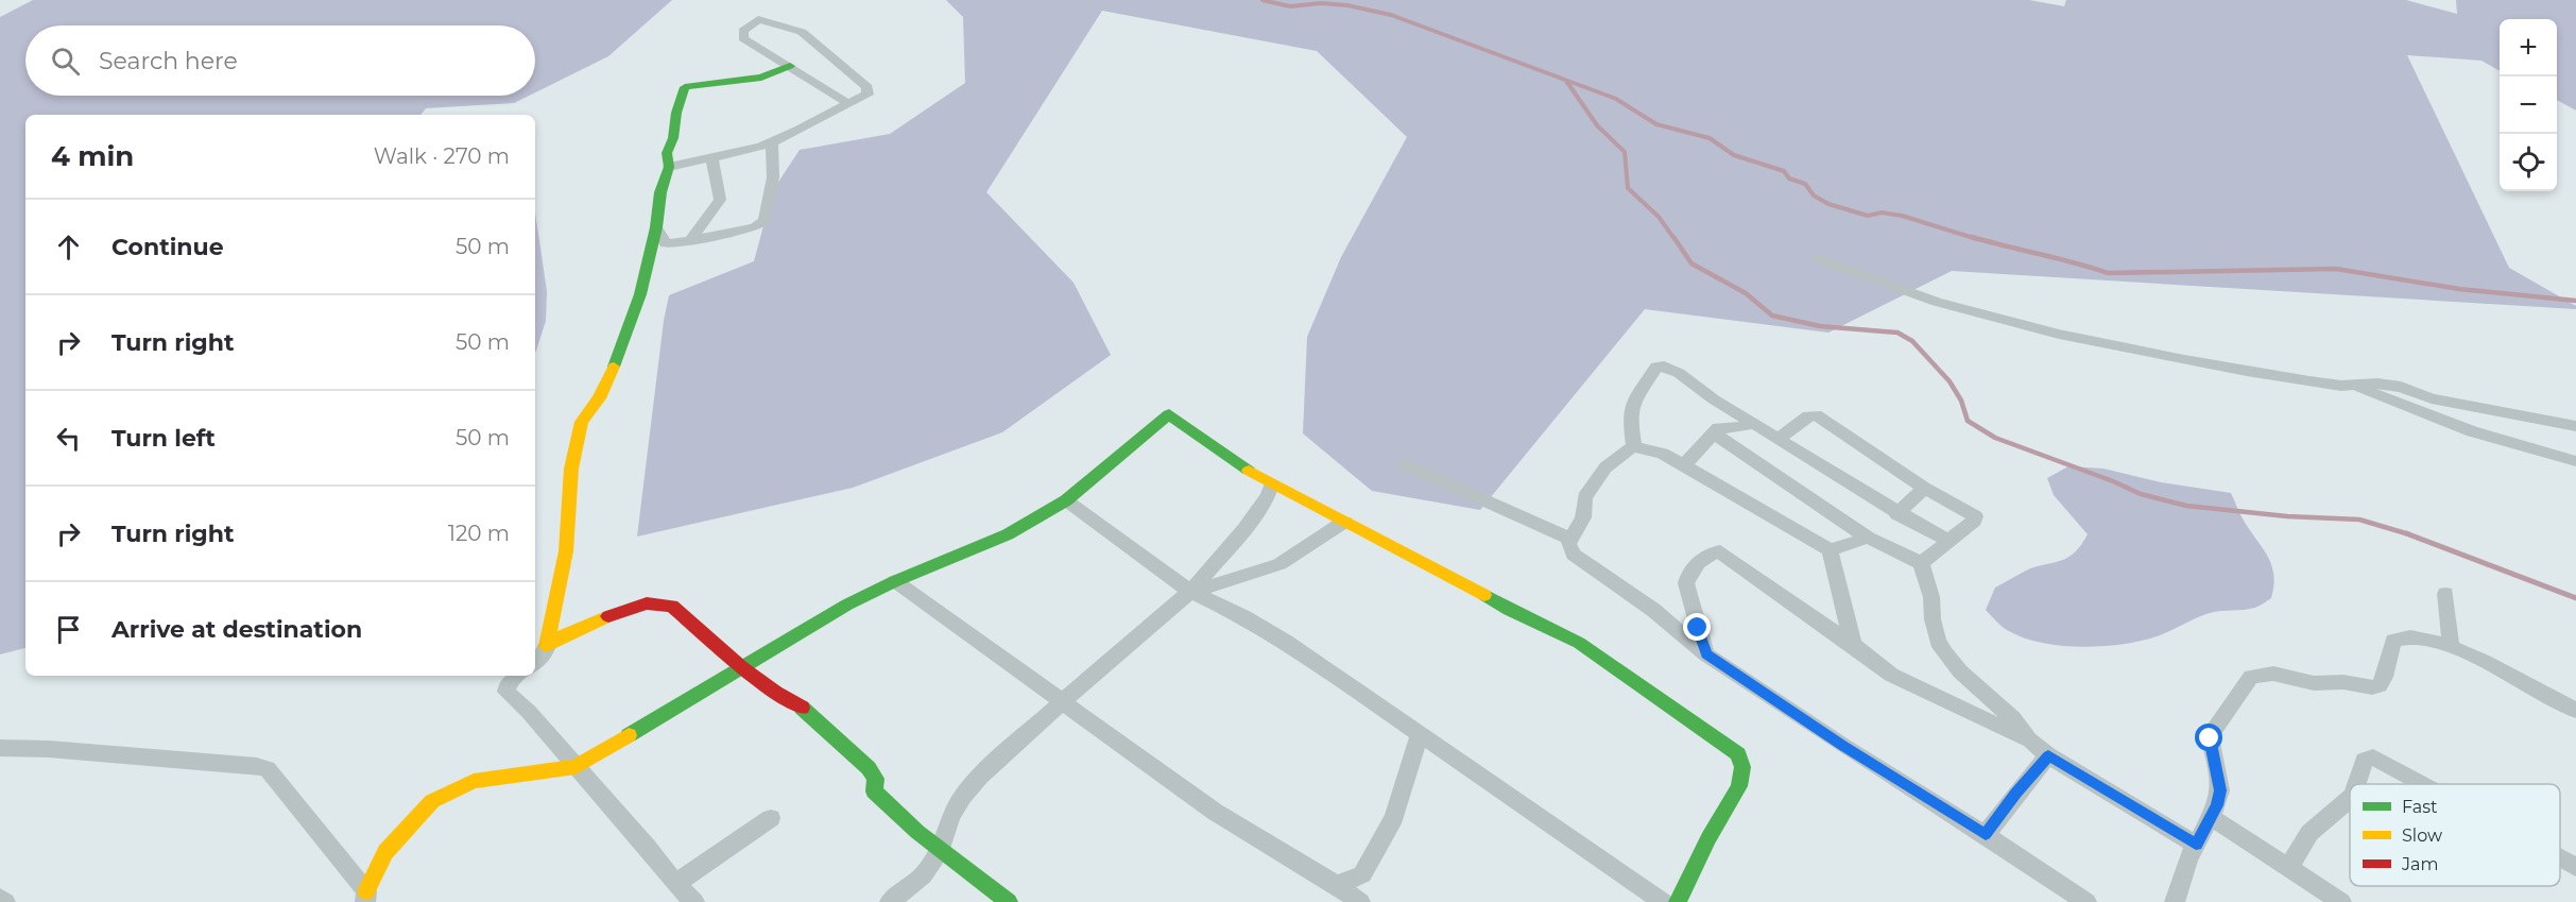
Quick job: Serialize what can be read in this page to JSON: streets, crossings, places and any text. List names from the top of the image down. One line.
{"legend":["Fast","Slow","Jam"],"page":{"map_buttons":["+","−"],"search":"Search here","heading":["4 min","Walk · 270 m"],"list":[["Continue","50 m"],["Turn right","50 m"],["Turn left","50 m"],["Turn right","120 m"],"Arrive at destination"]}}
